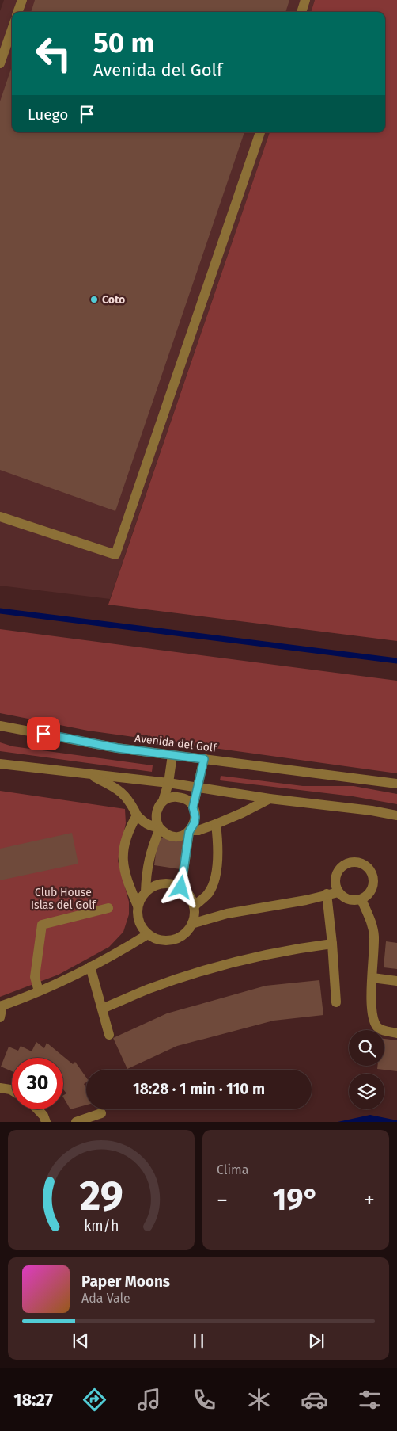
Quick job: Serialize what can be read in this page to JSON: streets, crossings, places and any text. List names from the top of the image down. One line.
{"streets":{"street":["Avenida del Golf"]},"parks":["Club House Islas del Golf"],"places":["Coto"],"page":{"turn":["50 m","Avenida del Golf"],"then":"Luego","limit":"30","trip":"18:28 · 1 min · 110 m","tile":"Clima","heat":["−","19°","+"],"song":["Paper Moons","Ada Vale"],"tabs":"18:27","gauge":["29","km/h"]}}
